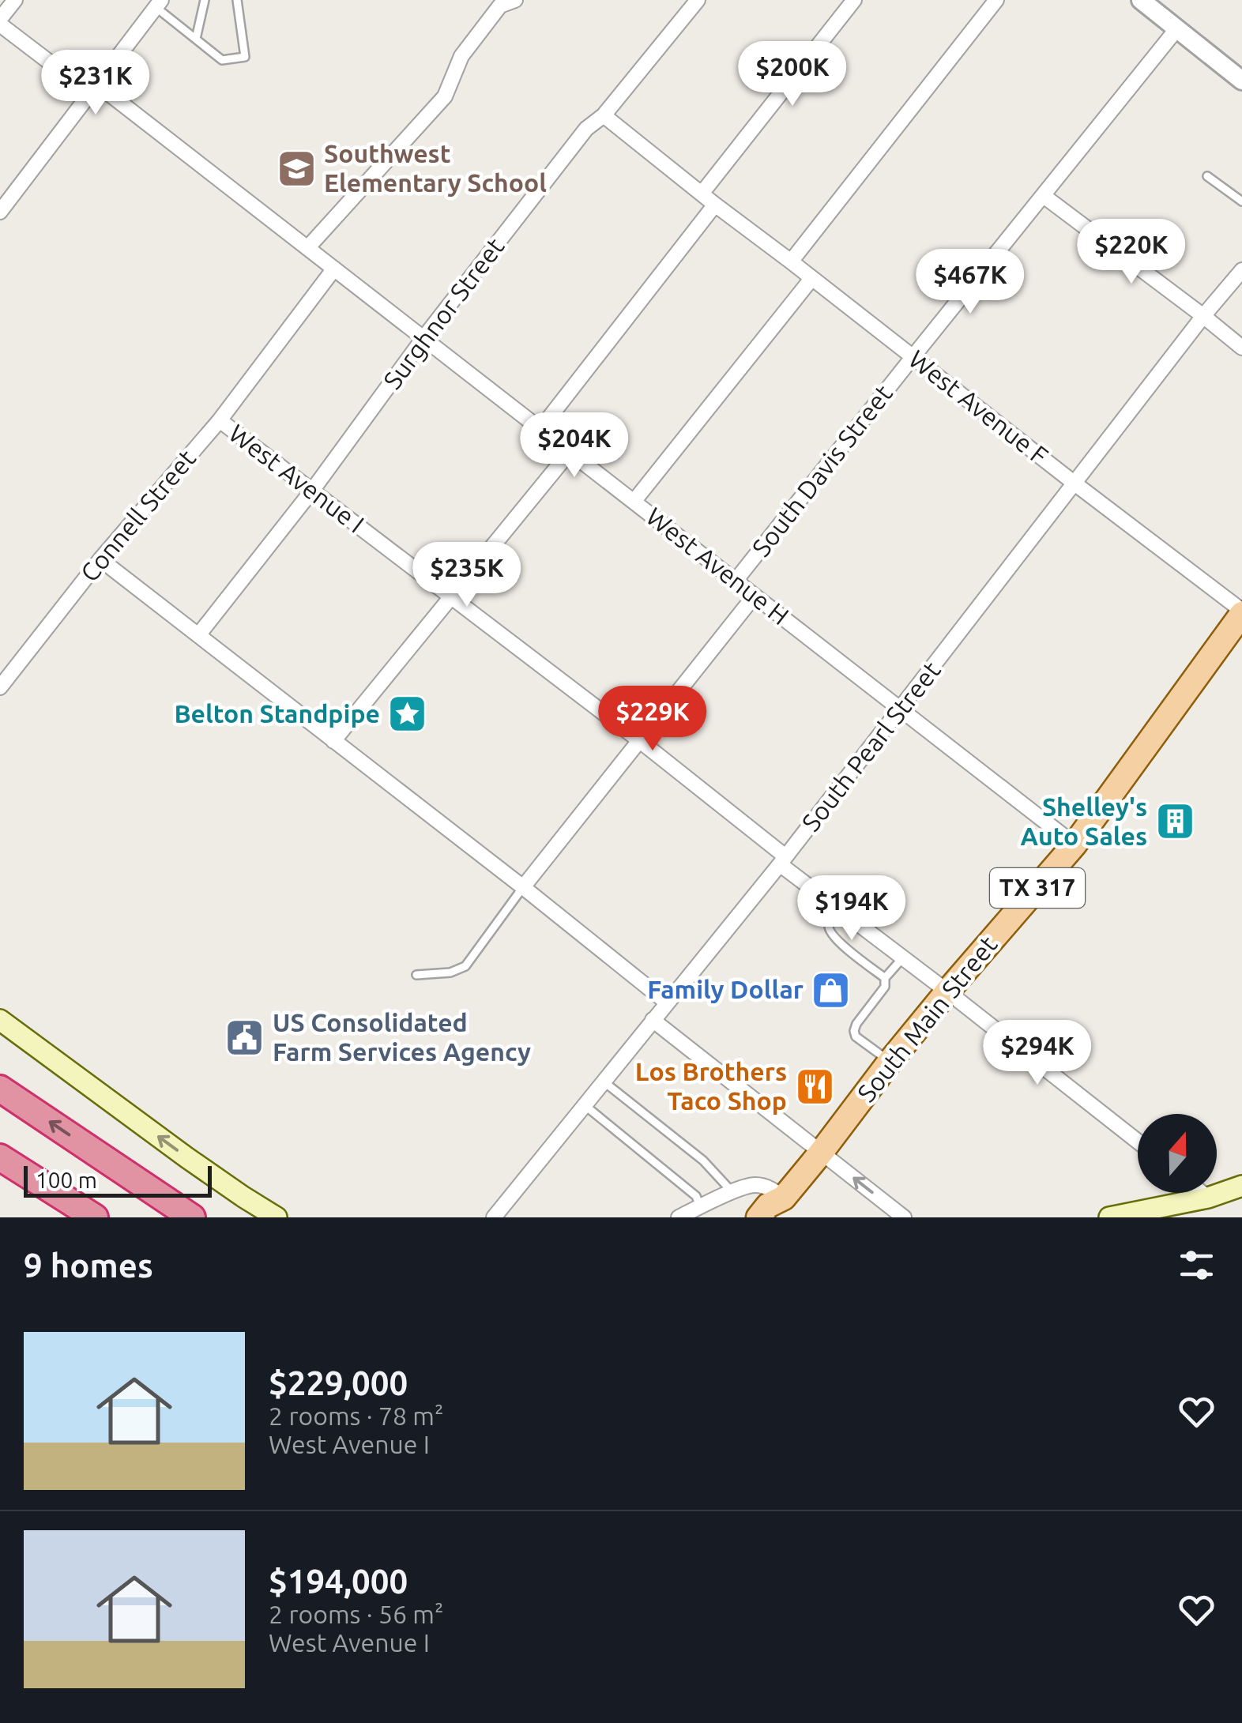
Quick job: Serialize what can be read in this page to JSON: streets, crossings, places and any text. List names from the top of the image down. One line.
{"streets":{"main road":["TX 317","South Main Street"],"street":["Surghnor Street","West Avenue F","South Davis Street","West Avenue I","Connell Street","West Avenue H","South Pearl Street"]},"crossings":[["Surghnor Street","West Avenue F"],["Surghnor Street","West Avenue I"],["Surghnor Street","West Avenue H"],["West Avenue F","South Davis Street"],["West Avenue F","South Pearl Street"],["West Avenue F","South Main Street"],["South Davis Street","West Avenue I"],["South Davis Street","West Avenue H"],["West Avenue I","Connell Street"],["West Avenue I","South Pearl Street"],["West Avenue I","South Main Street"],["Connell Street","West Avenue H"],["West Avenue H","South Pearl Street"],["West Avenue H","South Main Street"]],"places":{"school or university":["Southwest Elementary School"],"place":["Belton Standpipe"],"building":["Shelley's Auto Sales"],"shop":["Family Dollar"],"public building":["US Consolidated Farm Services Agency"],"restaurant":["Los Brothers Taco Shop"]},"scale_bar":"100 m","north":"top","page":{"price":["$200K","$231K","$220K","$467K","$204K","$235K","$229K","$194K","$294K"],"scale":"100 m","heading":"9 homes","list":[{"name":"$229,000","note":"2 rooms · 78 m² · West Avenue I"},{"name":"$194,000","note":"2 rooms · 56 m² · West Avenue I"}]}}
